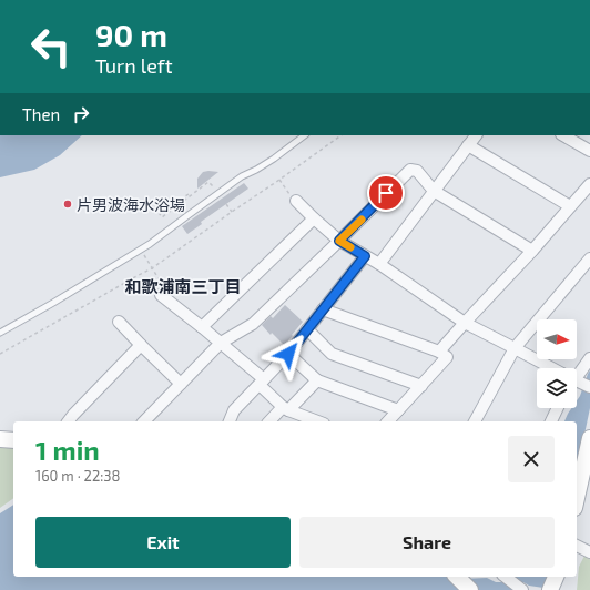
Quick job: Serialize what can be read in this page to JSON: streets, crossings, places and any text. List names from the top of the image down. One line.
{"districts":["和歌浦南三丁目"],"places":["片男波海水浴場"],"north":"right","page":{"turn":["90 m","Turn left"],"then":"Then","heading":["1 min","160 m · 22:38"],"buttons":["Exit","Share"]}}
